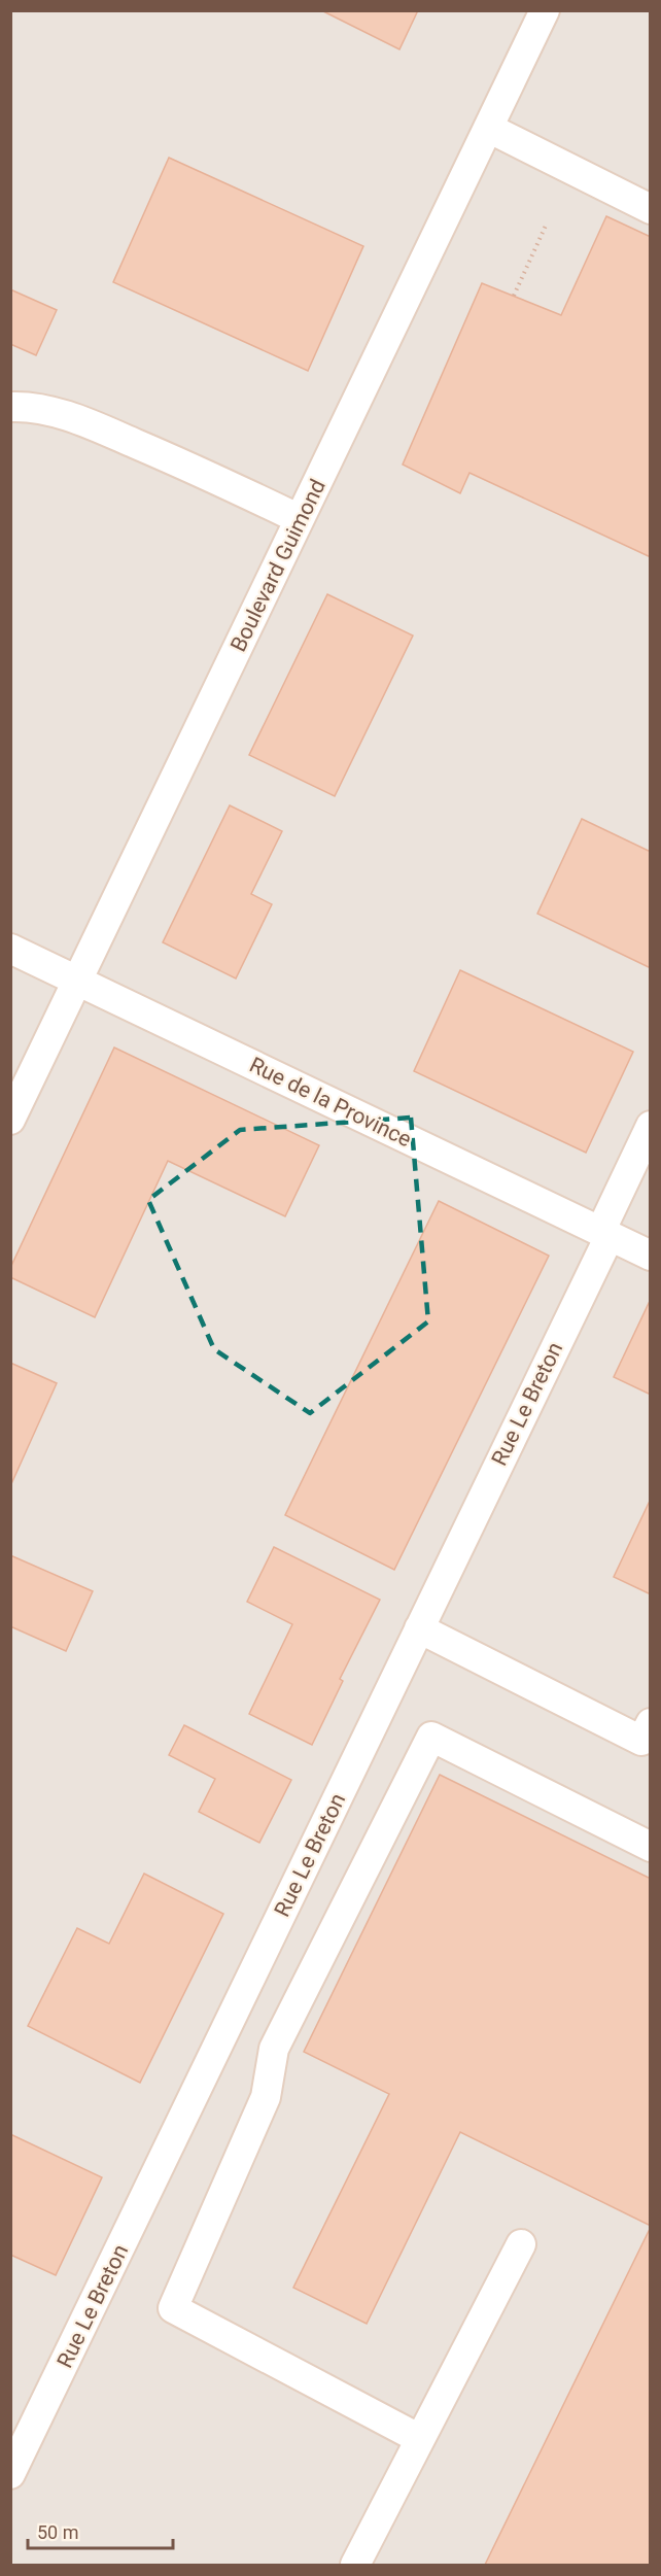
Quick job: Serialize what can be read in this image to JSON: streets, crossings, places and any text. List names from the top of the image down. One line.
{"streets":{"street":["Boulevard Guimond","Rue de la Province","Rue Le Breton"]},"crossings":[["Boulevard Guimond","Rue de la Province"],["Rue de la Province","Rue Le Breton"]],"scale_bar":"50 m"}
